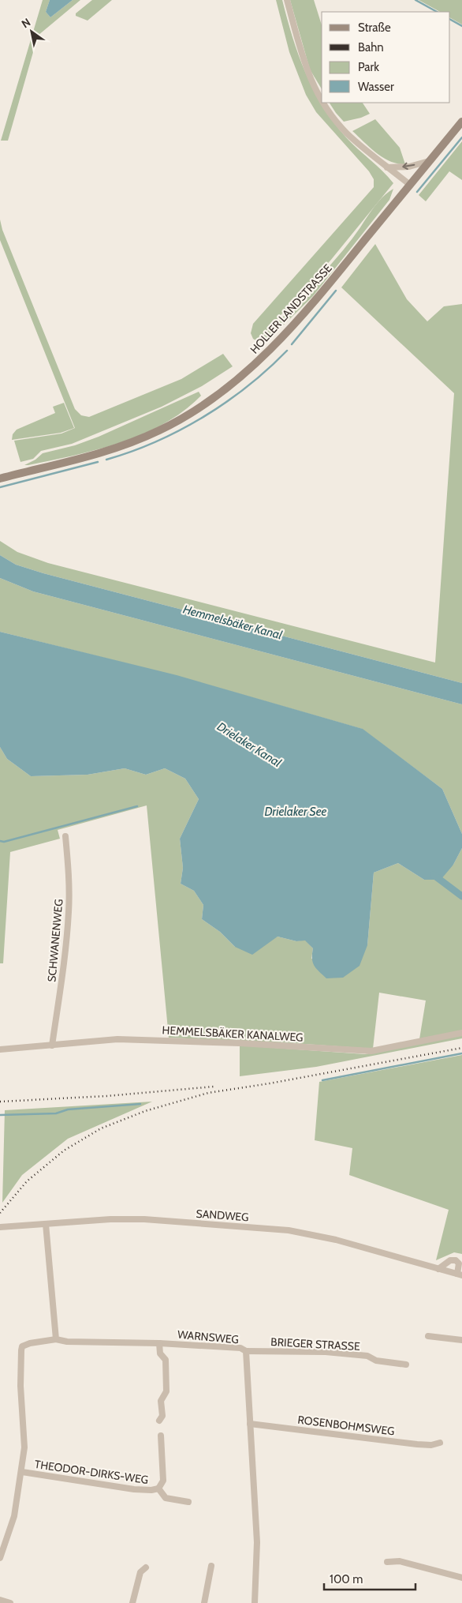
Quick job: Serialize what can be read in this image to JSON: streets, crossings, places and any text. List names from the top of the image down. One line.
{"streets":{"main road":["HOLLER LANDSTRASSE"],"street":["SCHWANENWEG","HEMMELSBÄKER KANALWEG","SANDWEG","WARNSWEG","BRIEGER STRASSE","ROSENBOHMSWEG","THEODOR-DIRKS-WEG"]},"crossings":[["SCHWANENWEG","HEMMELSBÄKER KANALWEG"],["WARNSWEG","BRIEGER STRASSE"],["WARNSWEG","ROSENBOHMSWEG"],["WARNSWEG","THEODOR-DIRKS-WEG"]],"water":["Hemmelsbäker Kanal","Drielaker Kanal","Drielaker See"],"legend":["Straße","Bahn","Park","Wasser"],"scale_bar":"100 m","north":"top left"}
